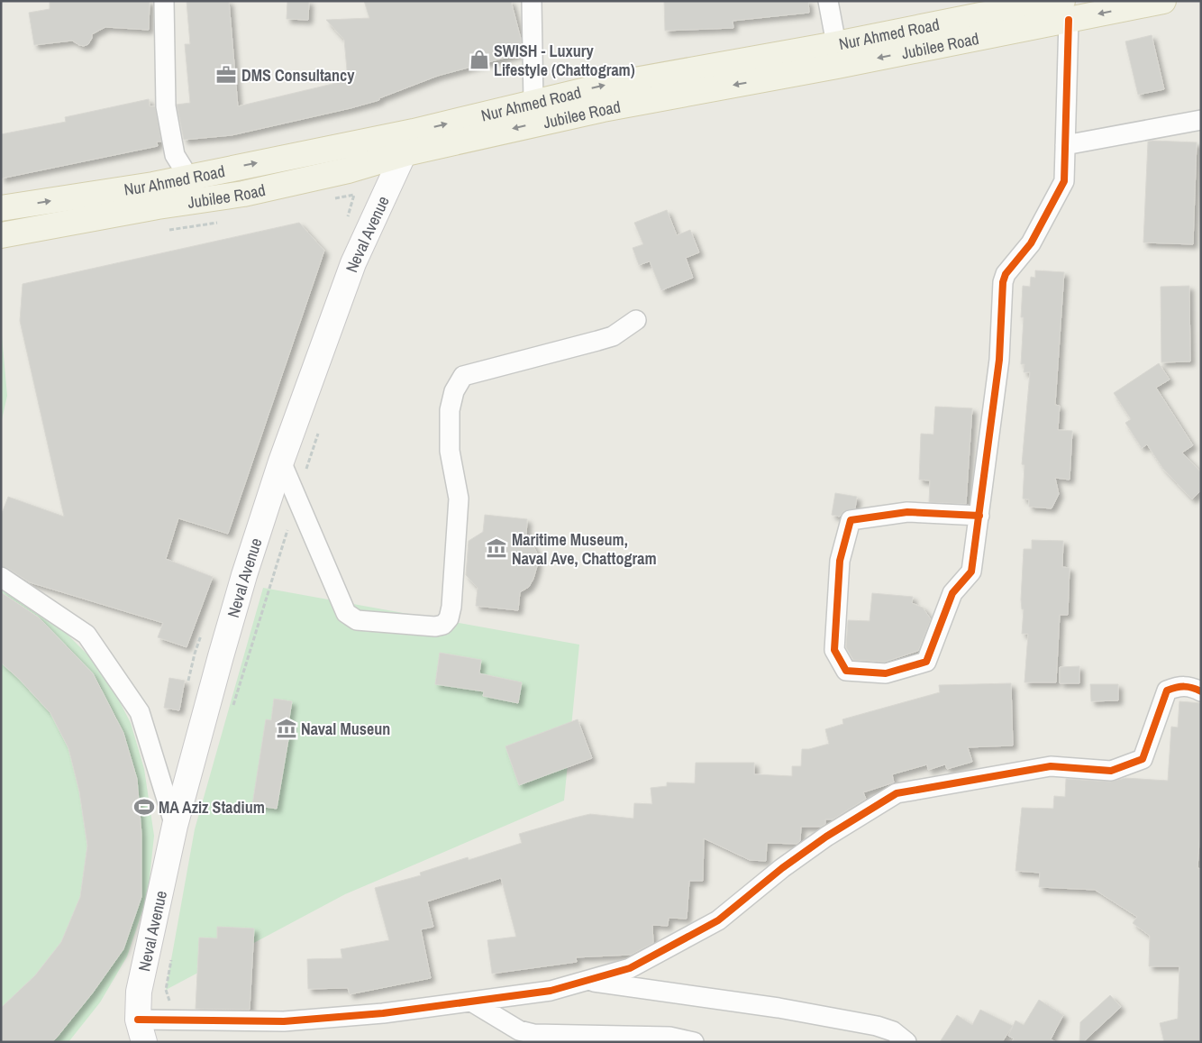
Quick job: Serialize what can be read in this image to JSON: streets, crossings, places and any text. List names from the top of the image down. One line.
{"streets":{"main road":["Nur Ahmed Road","Jubilee Road","Neval Avenue"]},"crossings":[["Nur Ahmed Road","Jubilee Road"],["Nur Ahmed Road","Neval Avenue"],["Jubilee Road","Neval Avenue"]],"one_way":["Nur Ahmed Road","Jubilee Road"],"places":{"shop":["SWISH - Luxury Lifestyle (Chattogram)"],"office":["DMS Consultancy"],"museum":["Maritime Museum, Naval Ave, Chattogram","Naval Museun"],"sports":["MA Aziz Stadium"]}}
